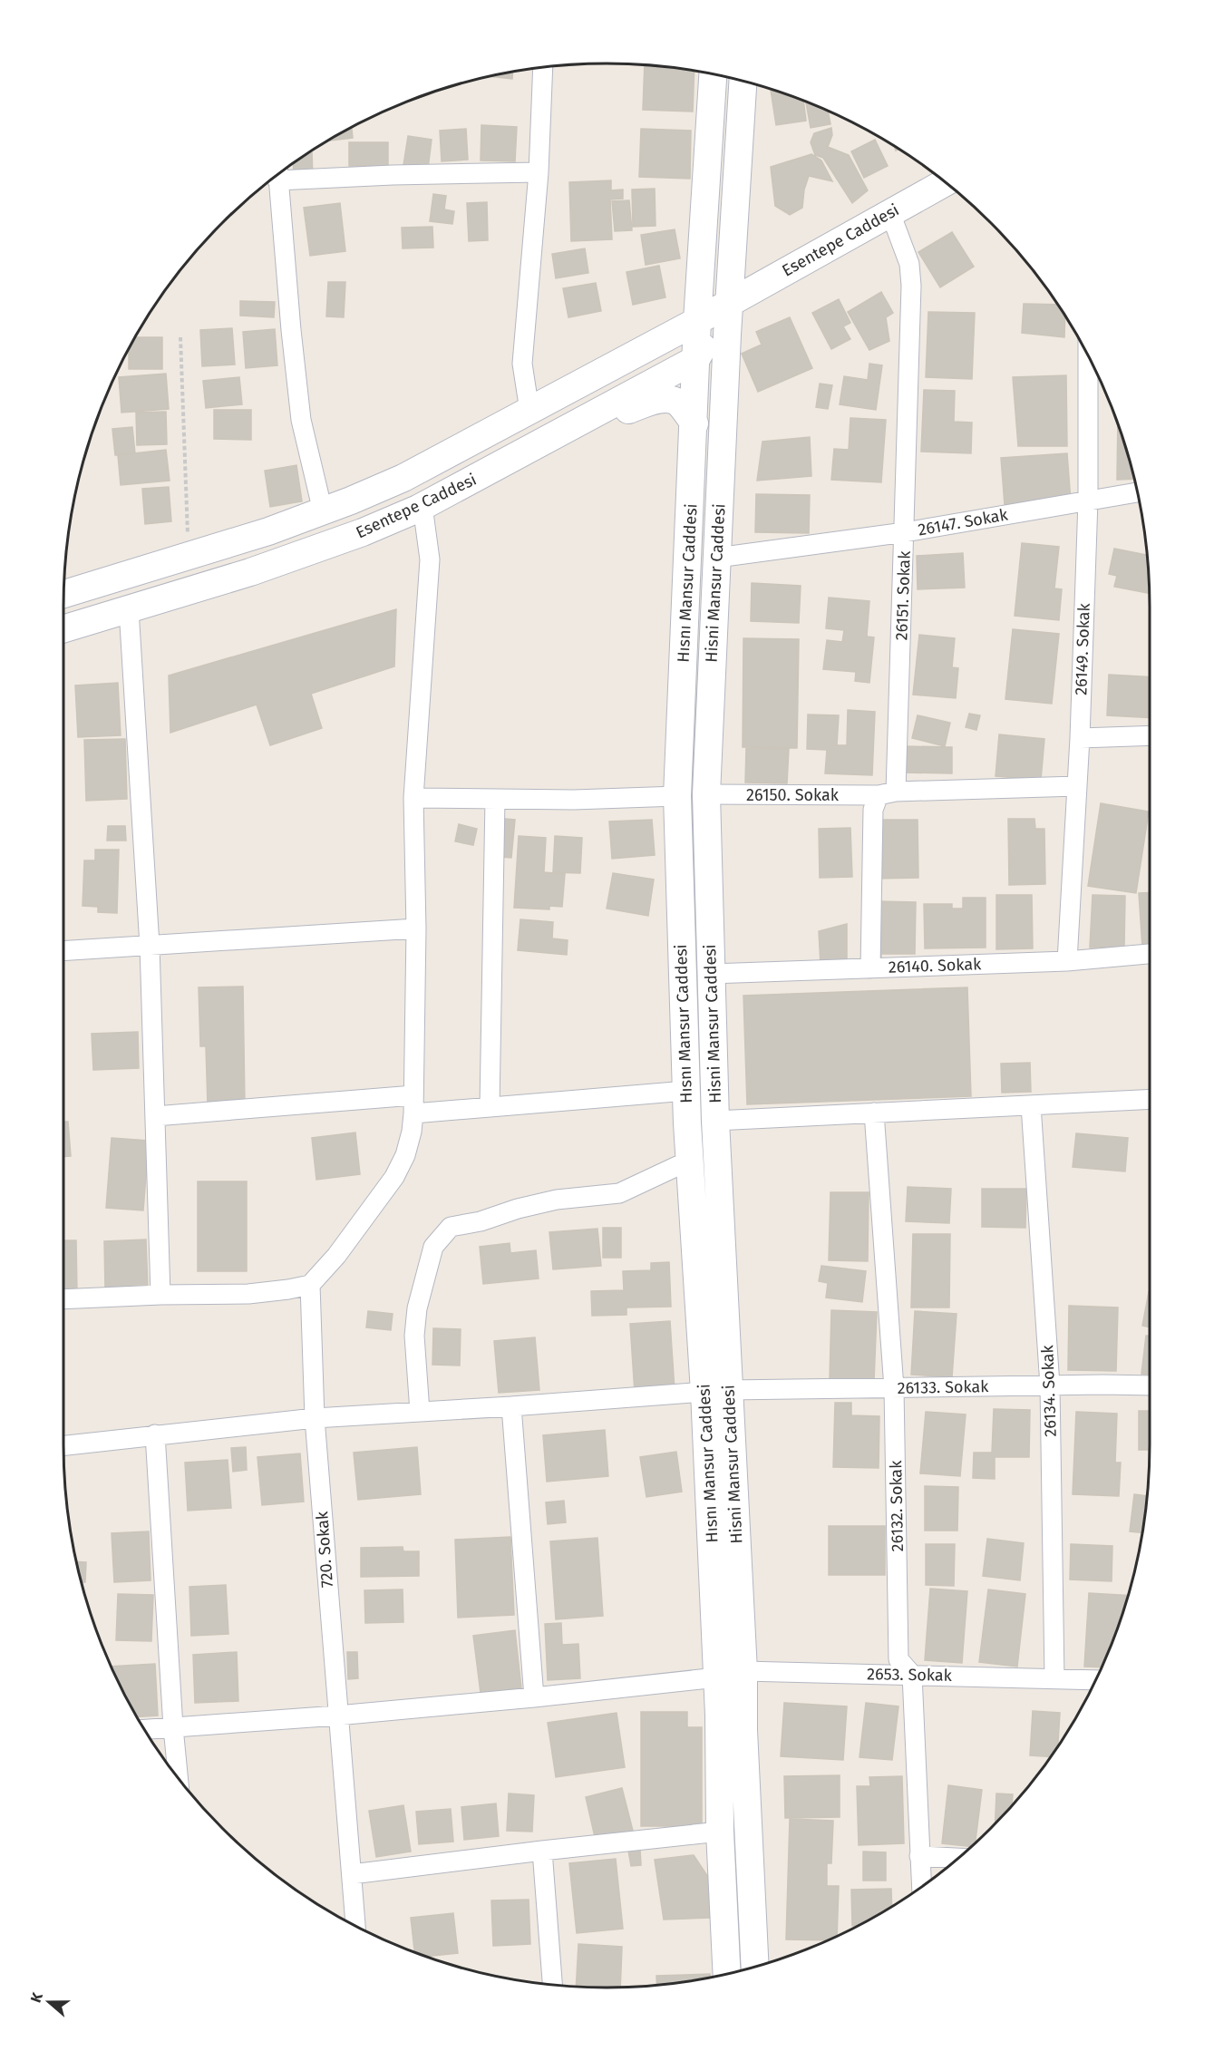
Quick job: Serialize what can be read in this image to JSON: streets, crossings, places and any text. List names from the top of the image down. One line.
{"streets":{"main road":["Esentepe Caddesi","Hısnı Mansur Caddesi","Hisni Mansur Caddesi"],"street":["26147. Sokak","26151. Sokak","26149. Sokak","26150. Sokak","26140. Sokak","26133. Sokak","26134. Sokak","26132. Sokak","720. Sokak","2653. Sokak"]},"crossings":[["Esentepe Caddesi","Hısnı Mansur Caddesi"],["Esentepe Caddesi","Hisni Mansur Caddesi"],["Esentepe Caddesi","26151. Sokak"],["26147. Sokak","Hisni Mansur Caddesi"],["26147. Sokak","26151. Sokak"],["26147. Sokak","26149. Sokak"],["Hısnı Mansur Caddesi","Hisni Mansur Caddesi"],["Hısnı Mansur Caddesi","26133. Sokak"],["Hısnı Mansur Caddesi","2653. Sokak"],["Hisni Mansur Caddesi","26150. Sokak"],["Hisni Mansur Caddesi","26140. Sokak"],["Hisni Mansur Caddesi","26133. Sokak"],["Hisni Mansur Caddesi","2653. Sokak"],["26151. Sokak","26150. Sokak"],["26151. Sokak","26140. Sokak"],["26149. Sokak","26150. Sokak"],["26149. Sokak","26140. Sokak"],["26133. Sokak","26134. Sokak"],["26133. Sokak","26132. Sokak"],["26133. Sokak","720. Sokak"],["26134. Sokak","2653. Sokak"],["26132. Sokak","2653. Sokak"],["720. Sokak","2653. Sokak"]],"north":"left"}
